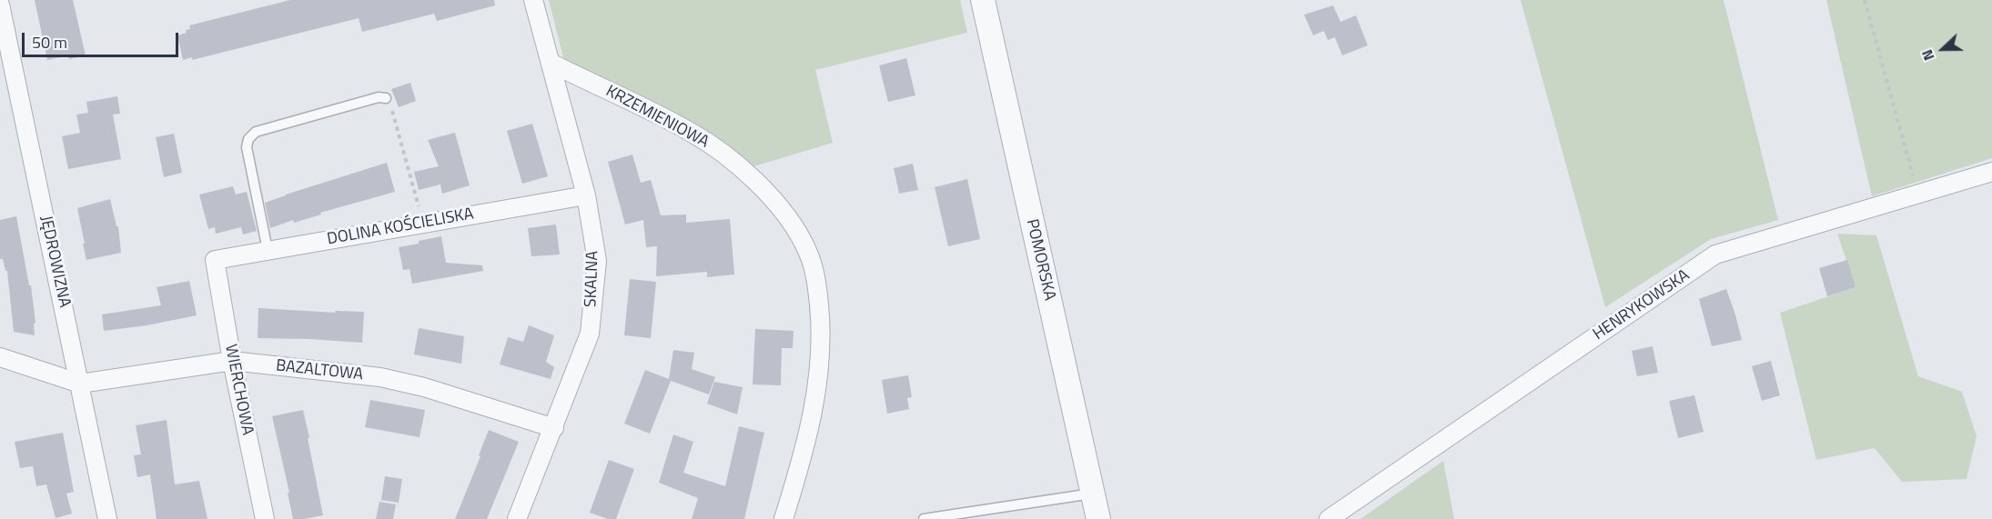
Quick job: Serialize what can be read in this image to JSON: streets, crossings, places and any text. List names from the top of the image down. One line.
{"streets":{"street":["KRZEMIENIOWA","DOLINA KOŚCIELISKA","POMORSKA","JĘDROWIZNA","SKALNA","HENRYKOWSKA","BAZALTOWA","WIERCHOWA"]},"crossings":[["KRZEMIENIOWA","SKALNA"],["DOLINA KOŚCIELISKA","SKALNA"],["DOLINA KOŚCIELISKA","WIERCHOWA"],["JĘDROWIZNA","BAZALTOWA"],["SKALNA","BAZALTOWA"],["BAZALTOWA","WIERCHOWA"]],"scale_bar":"50 m","north":"left"}
